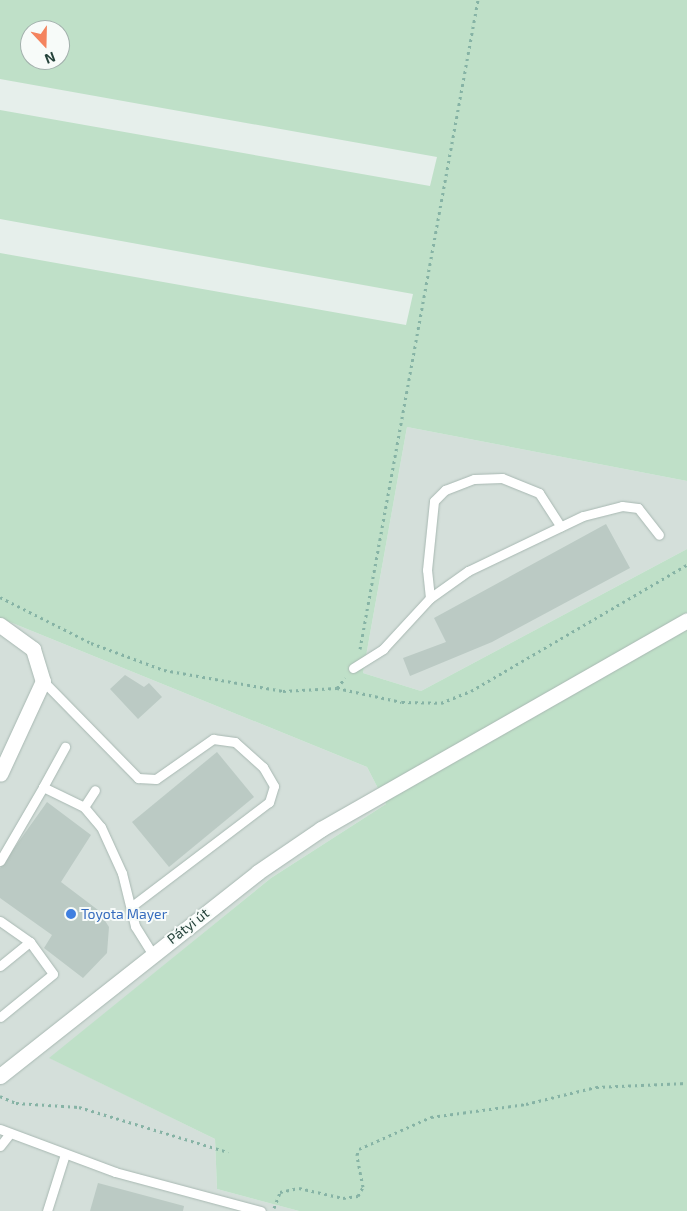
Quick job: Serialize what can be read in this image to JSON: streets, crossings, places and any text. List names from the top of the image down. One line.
{"streets":{"main road":["Pátyi út"]},"places":["Toyota Mayer"],"north":"bottom"}
